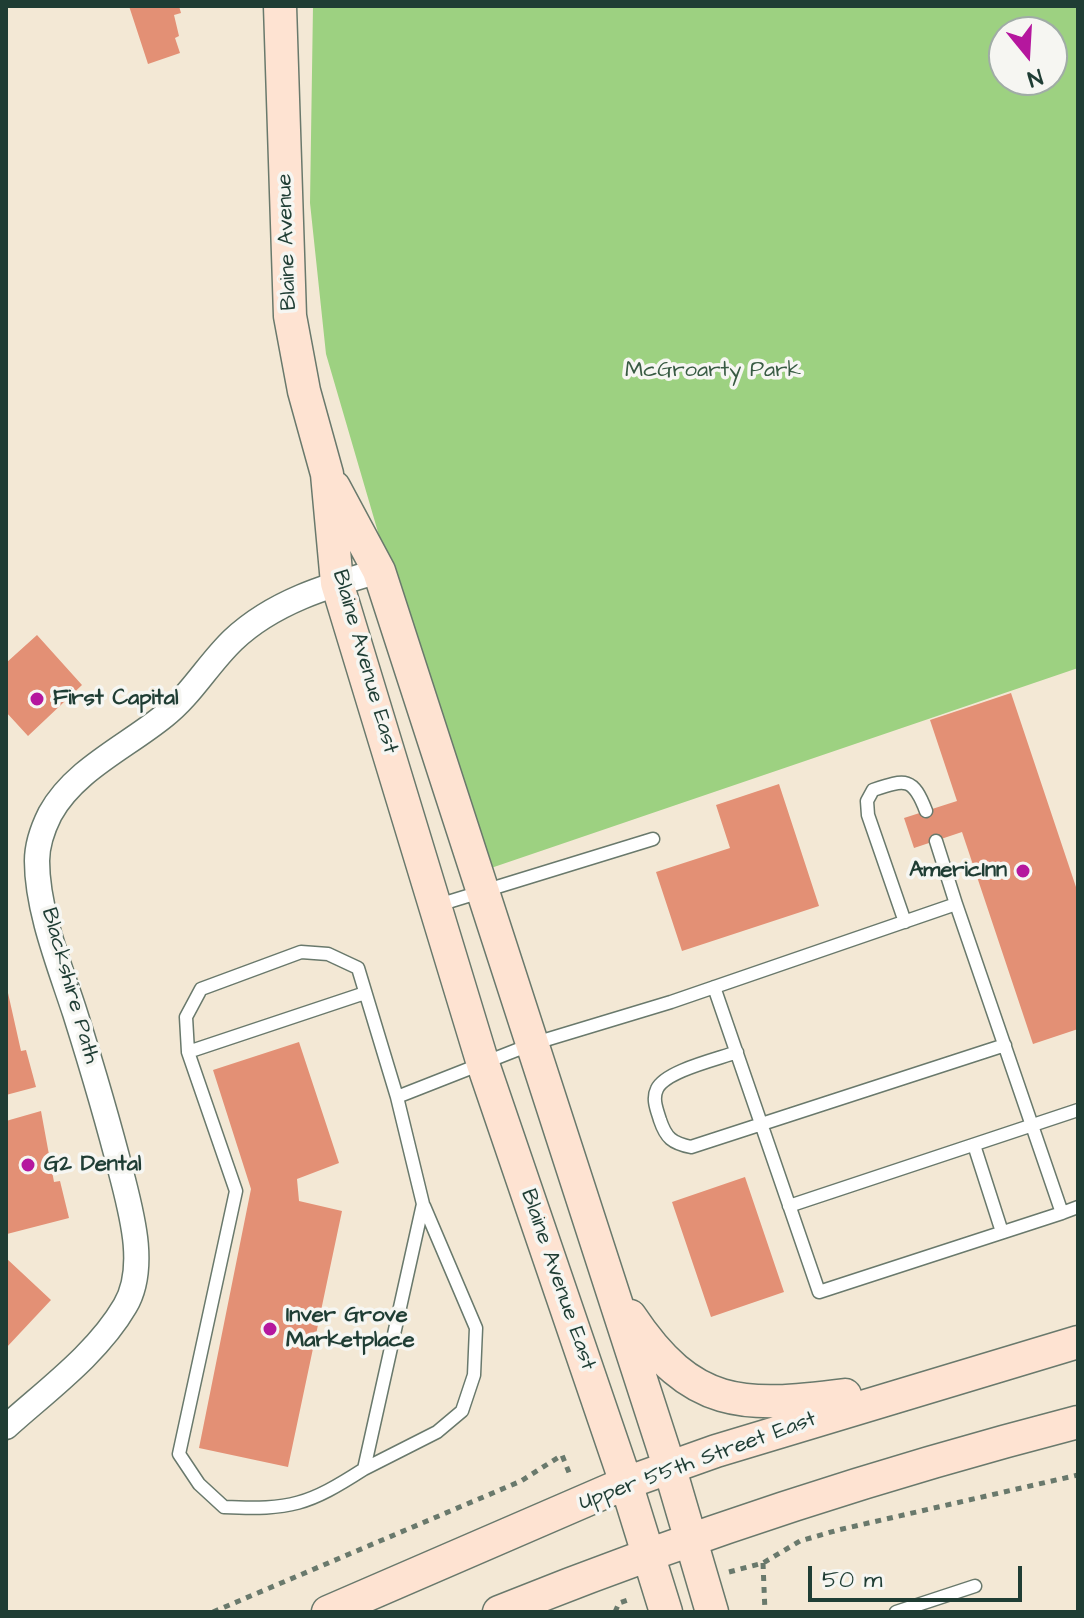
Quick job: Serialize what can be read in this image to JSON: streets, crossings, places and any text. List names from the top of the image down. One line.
{"streets":{"street":["Blaine Avenue","Blaine Avenue East","Blackshire Path","Upper 55th Street East"]},"crossings":[["Blaine Avenue","Blaine Avenue East"],["Blaine Avenue East","Blackshire Path"],["Blaine Avenue East","Upper 55th Street East"]],"parks":["McGroarty Park"],"places":["First Capital","AmericInn","G2 Dental","Inver Grove Marketplace"],"scale_bar":"50 m","north":"bottom"}
